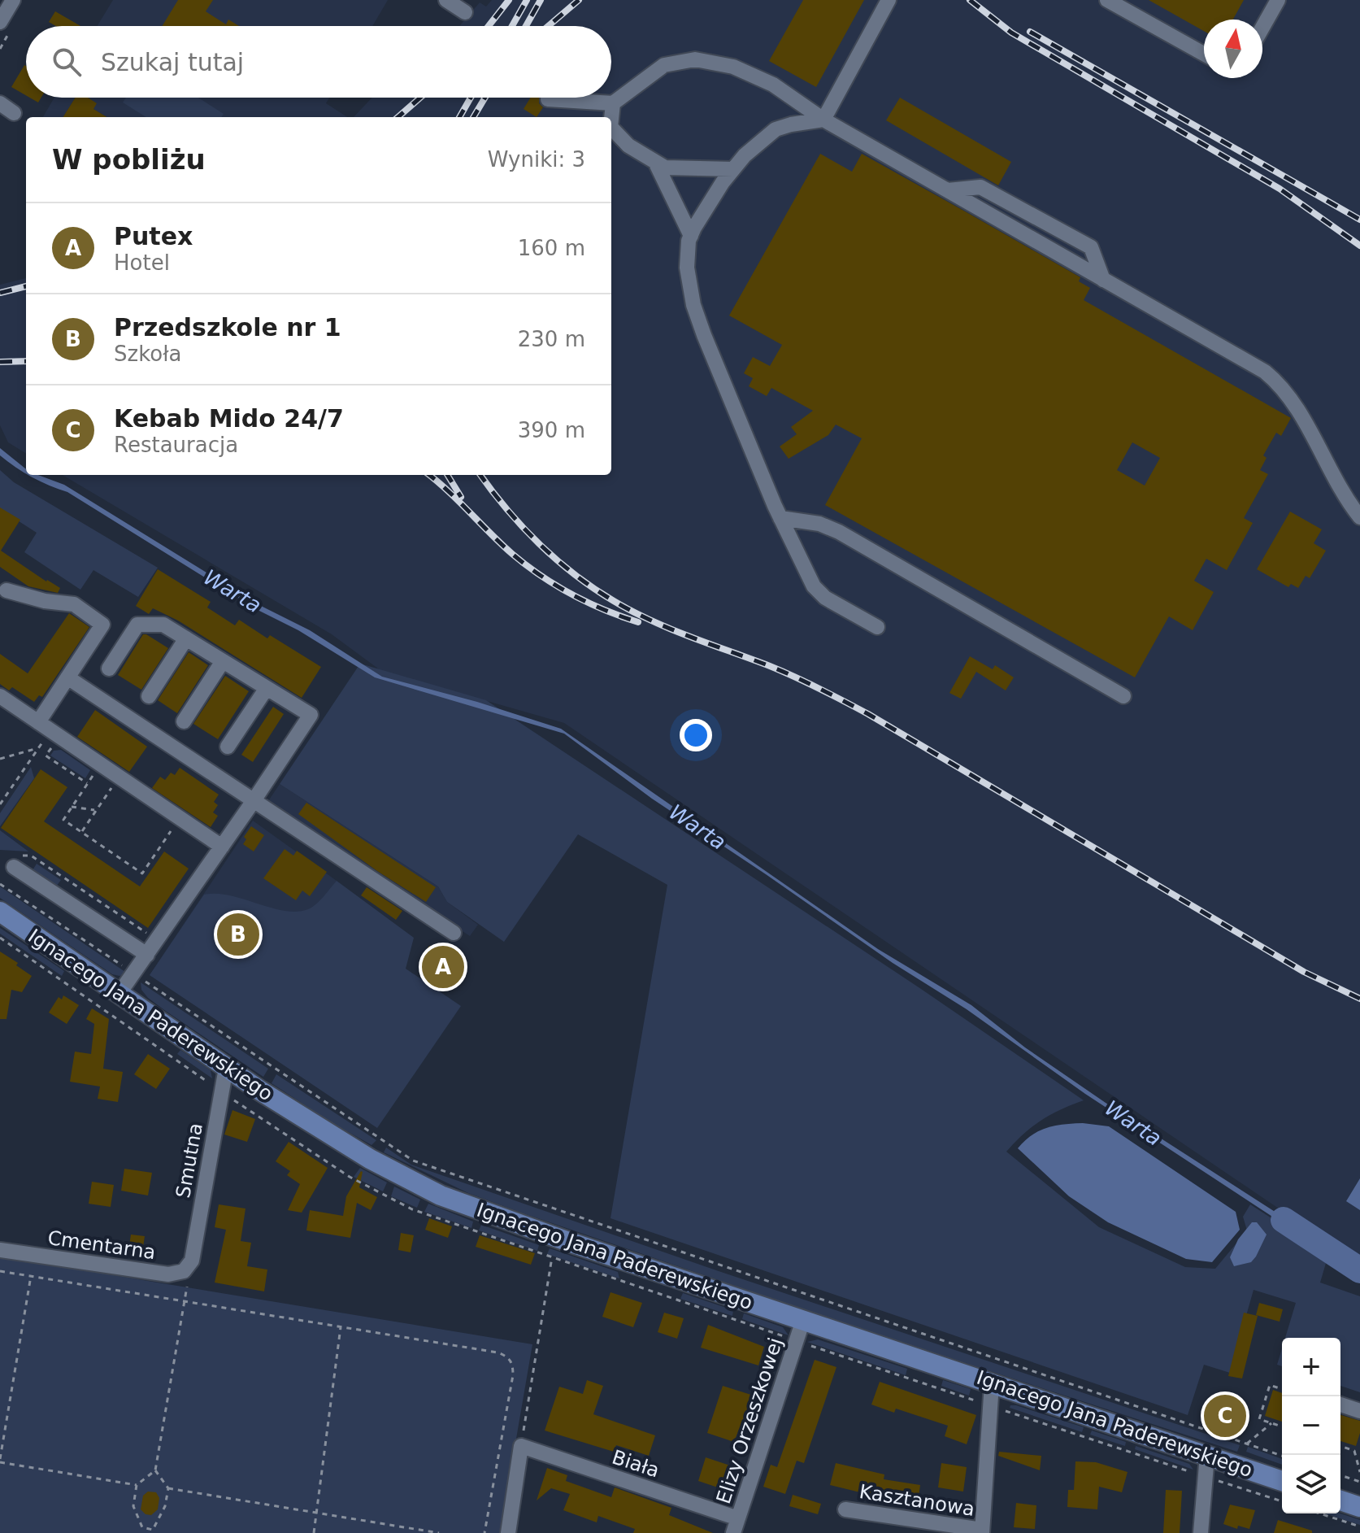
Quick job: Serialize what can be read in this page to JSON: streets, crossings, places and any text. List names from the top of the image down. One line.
{"streets":{"main road":["Ignacego Jana Paderewskiego"],"street":["Smutna","Cmentarna","Elizy Orzeszkowej","Biała","Kasztanowa"]},"crossings":[["Ignacego Jana Paderewskiego","Smutna"],["Ignacego Jana Paderewskiego","Elizy Orzeszkowej"],["Smutna","Cmentarna"],["Elizy Orzeszkowej","Biała"]],"water":["Warta"],"north":"top","page":{"search":"Szukaj tutaj","heading":["W pobliżu","Wyniki: 3"],"list":[{"mark":"A","name":"Putex","note":"Hotel","value":"160 m"},{"mark":"B","name":"Przedszkole nr 1","note":"Szkoła","value":"230 m"},{"mark":"C","name":"Kebab Mido 24/7","note":"Restauracja","value":"390 m"}],"pins":["B","A","C"],"map_buttons":["+","−"]}}
